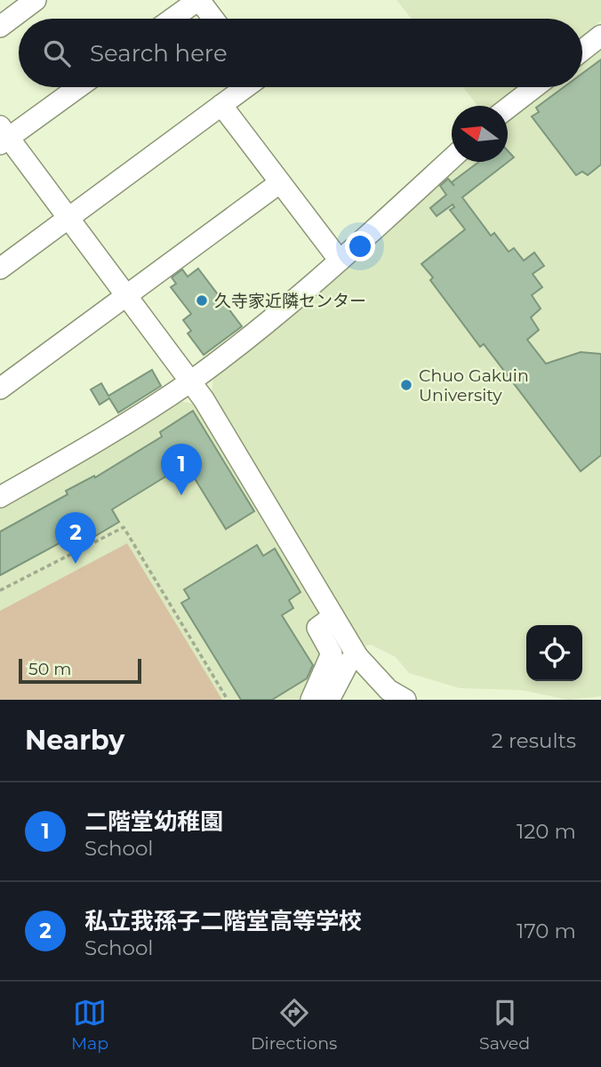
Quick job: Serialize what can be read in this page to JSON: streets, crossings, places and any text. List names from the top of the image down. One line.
{"places":["久寺家近隣センター","Chuo Gakuin University"],"scale_bar":"50 m","north":"left","page":{"search":"Search here","pins":["1","2"],"scale":"50 m","heading":["Nearby","2 results"],"list":[{"mark":"1","name":"二階堂幼稚園","note":"School","value":"120 m"},{"mark":"2","name":"私立我孫子二階堂高等学校","note":"School","value":"170 m"}],"nav":["Map","Directions","Saved"]}}
